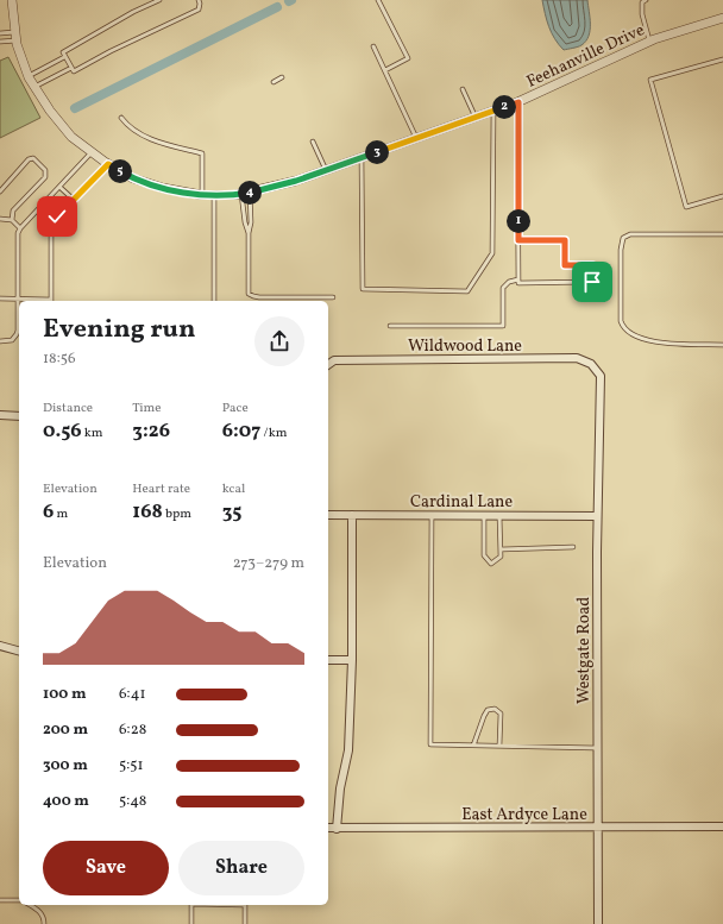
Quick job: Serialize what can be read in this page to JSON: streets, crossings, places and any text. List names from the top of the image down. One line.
{"streets":{"street":["Feehanville Drive","Wildwood Lane","Cardinal Lane","Westgate Road","East Ardyce Lane"]},"crossings":[["Wildwood Lane","Westgate Road"],["Cardinal Lane","Westgate Road"],["Westgate Road","East Ardyce Lane"]],"page":{"pins":["2","3","5","4","1"],"heading":["Evening run","18:56"],"stats":[["Distance","0.56 km"],["Time","3:26"],["Pace","6:07 /km"],["Elevation","6 m"],["Heart rate","168 bpm"],["kcal","35"]],"chart":["Elevation","273–279 m"],"list":[{"name":"100 m","note":"6:41"},{"name":"200 m","note":"6:28"},{"name":"300 m","note":"5:51"},{"name":"400 m","note":"5:48"}],"buttons":["Save","Share"]}}
